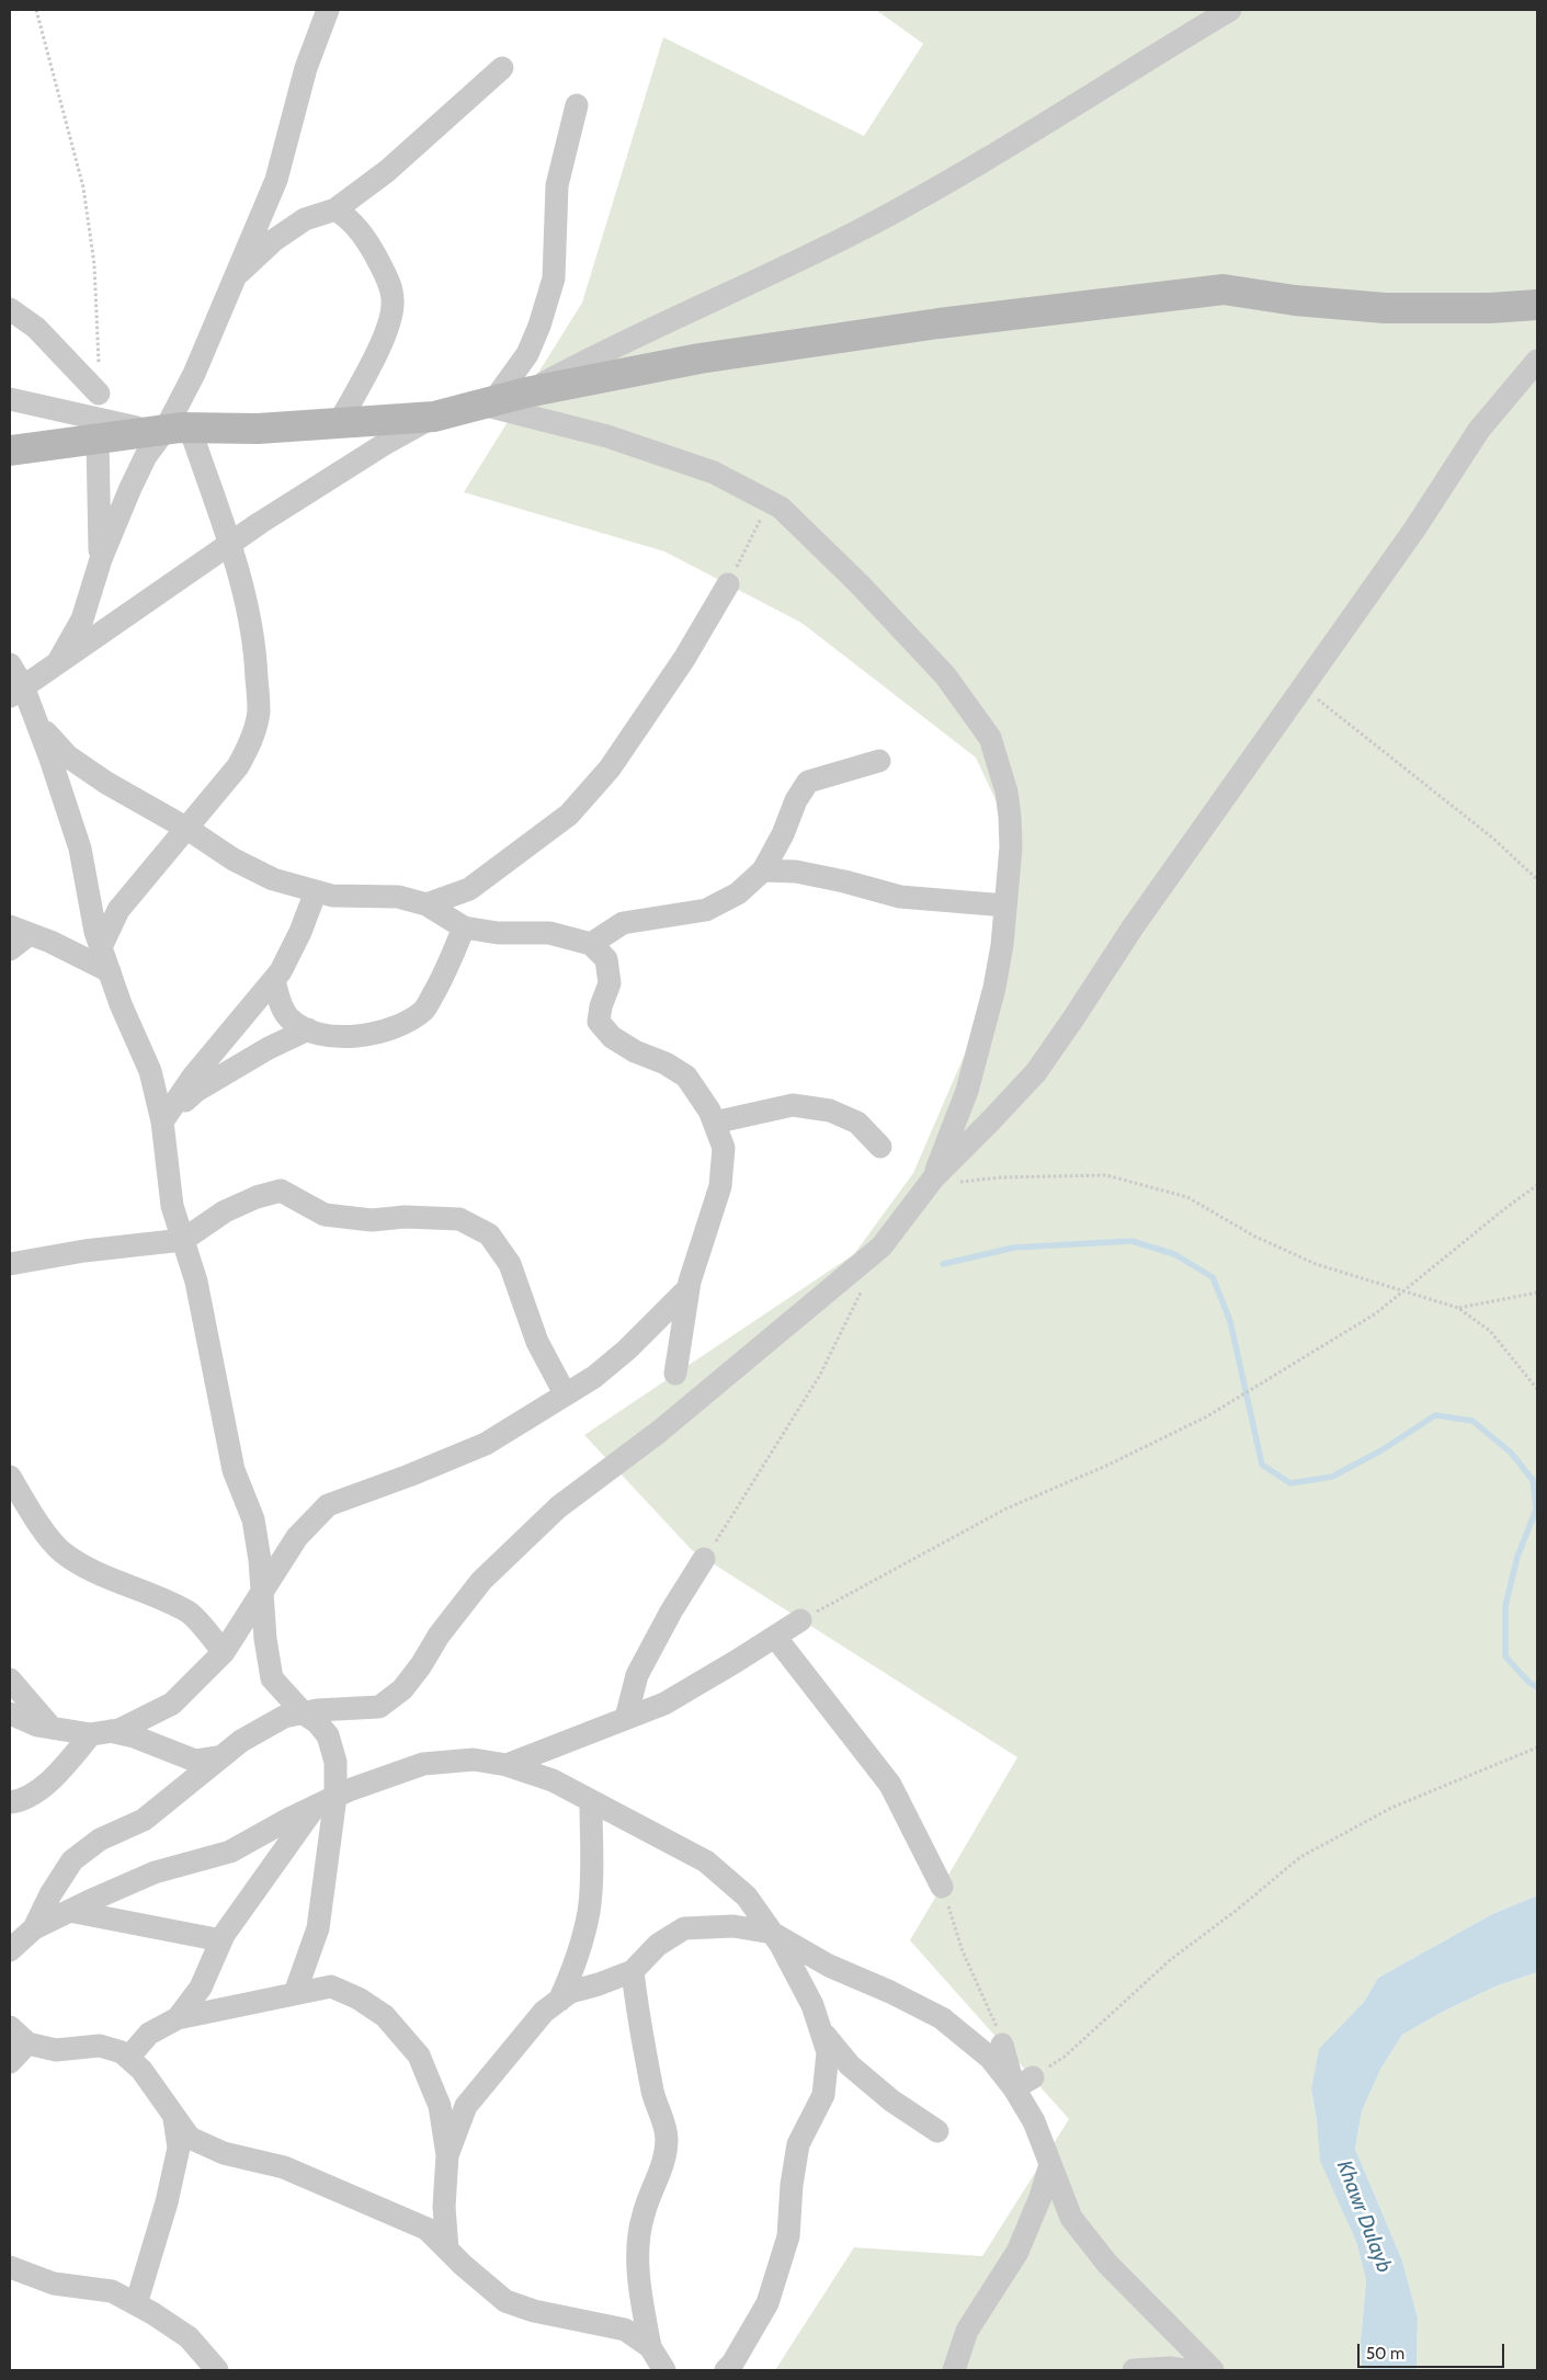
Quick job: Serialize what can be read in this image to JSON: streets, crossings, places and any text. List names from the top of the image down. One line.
{"water":["Khawr Dulayb"],"scale_bar":"50 m"}
